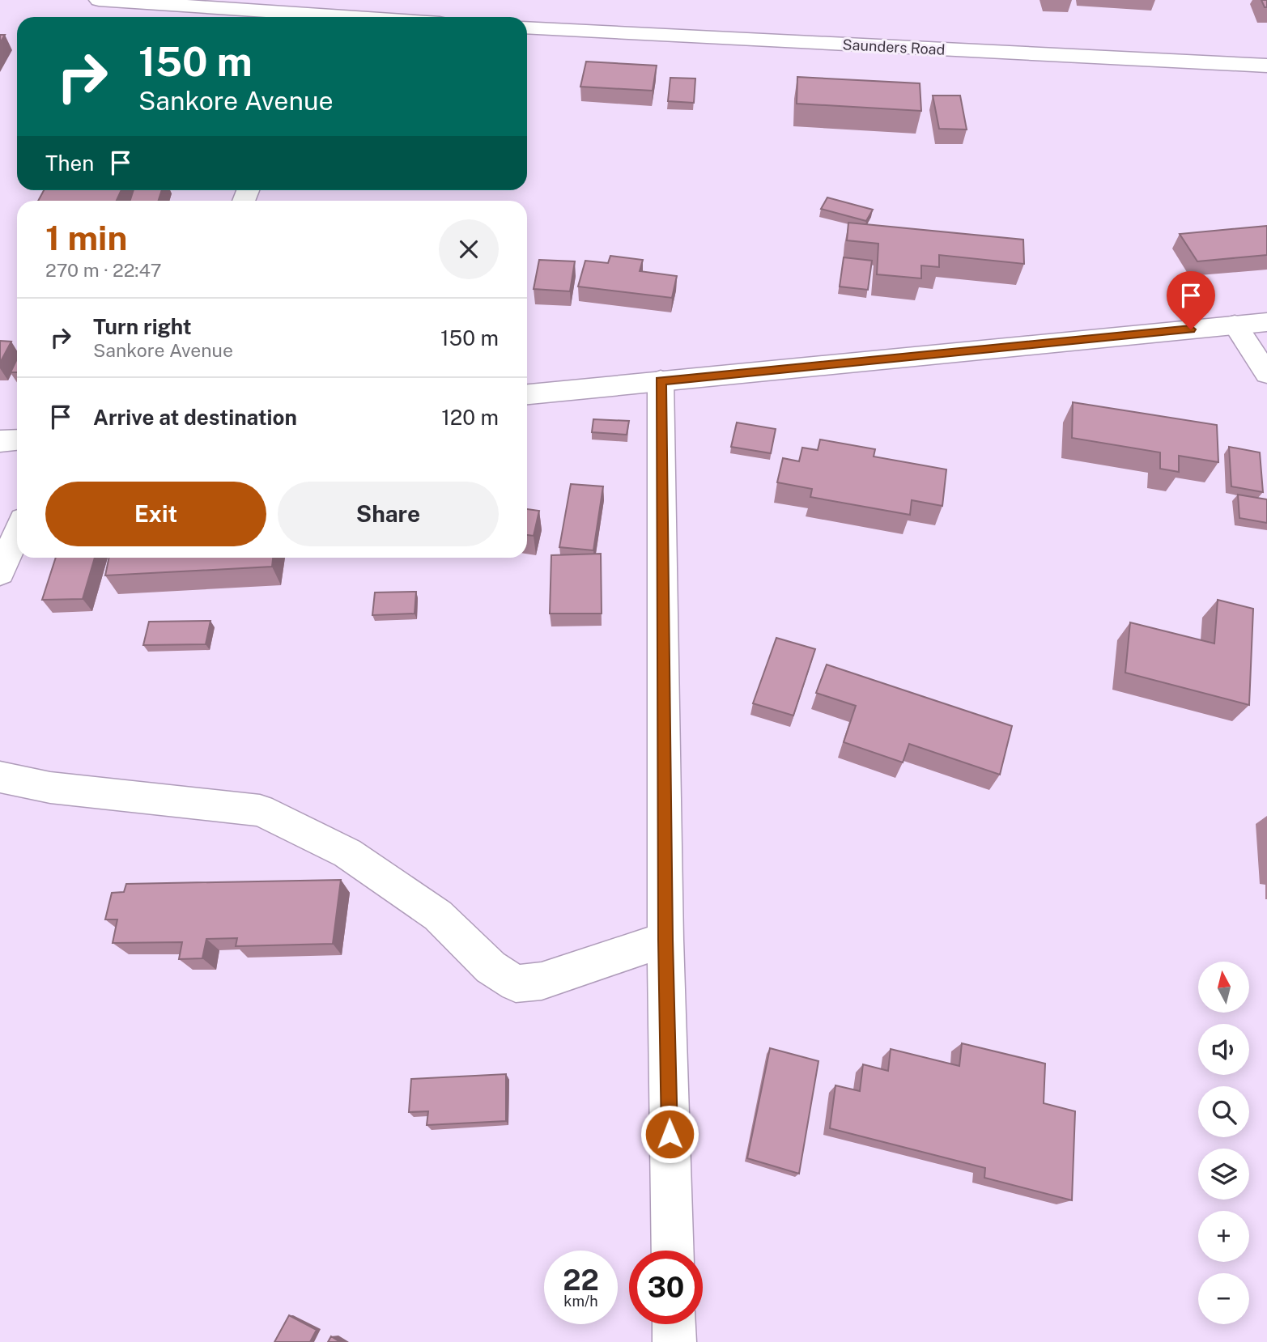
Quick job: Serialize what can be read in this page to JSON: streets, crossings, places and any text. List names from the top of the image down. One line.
{"streets":{"street":["Saunders Road"]},"north":"top","page":{"turn":["150 m","Sankore Avenue"],"then":"Then","heading":["1 min","270 m · 22:47"],"list":[{"name":"Turn right","note":"Sankore Avenue","value":"150 m"},{"name":"Arrive at destination","value":"120 m"}],"buttons":["Exit","Share"],"map_buttons":["+","−"],"speed":"22 km/h","limit":"30"}}
